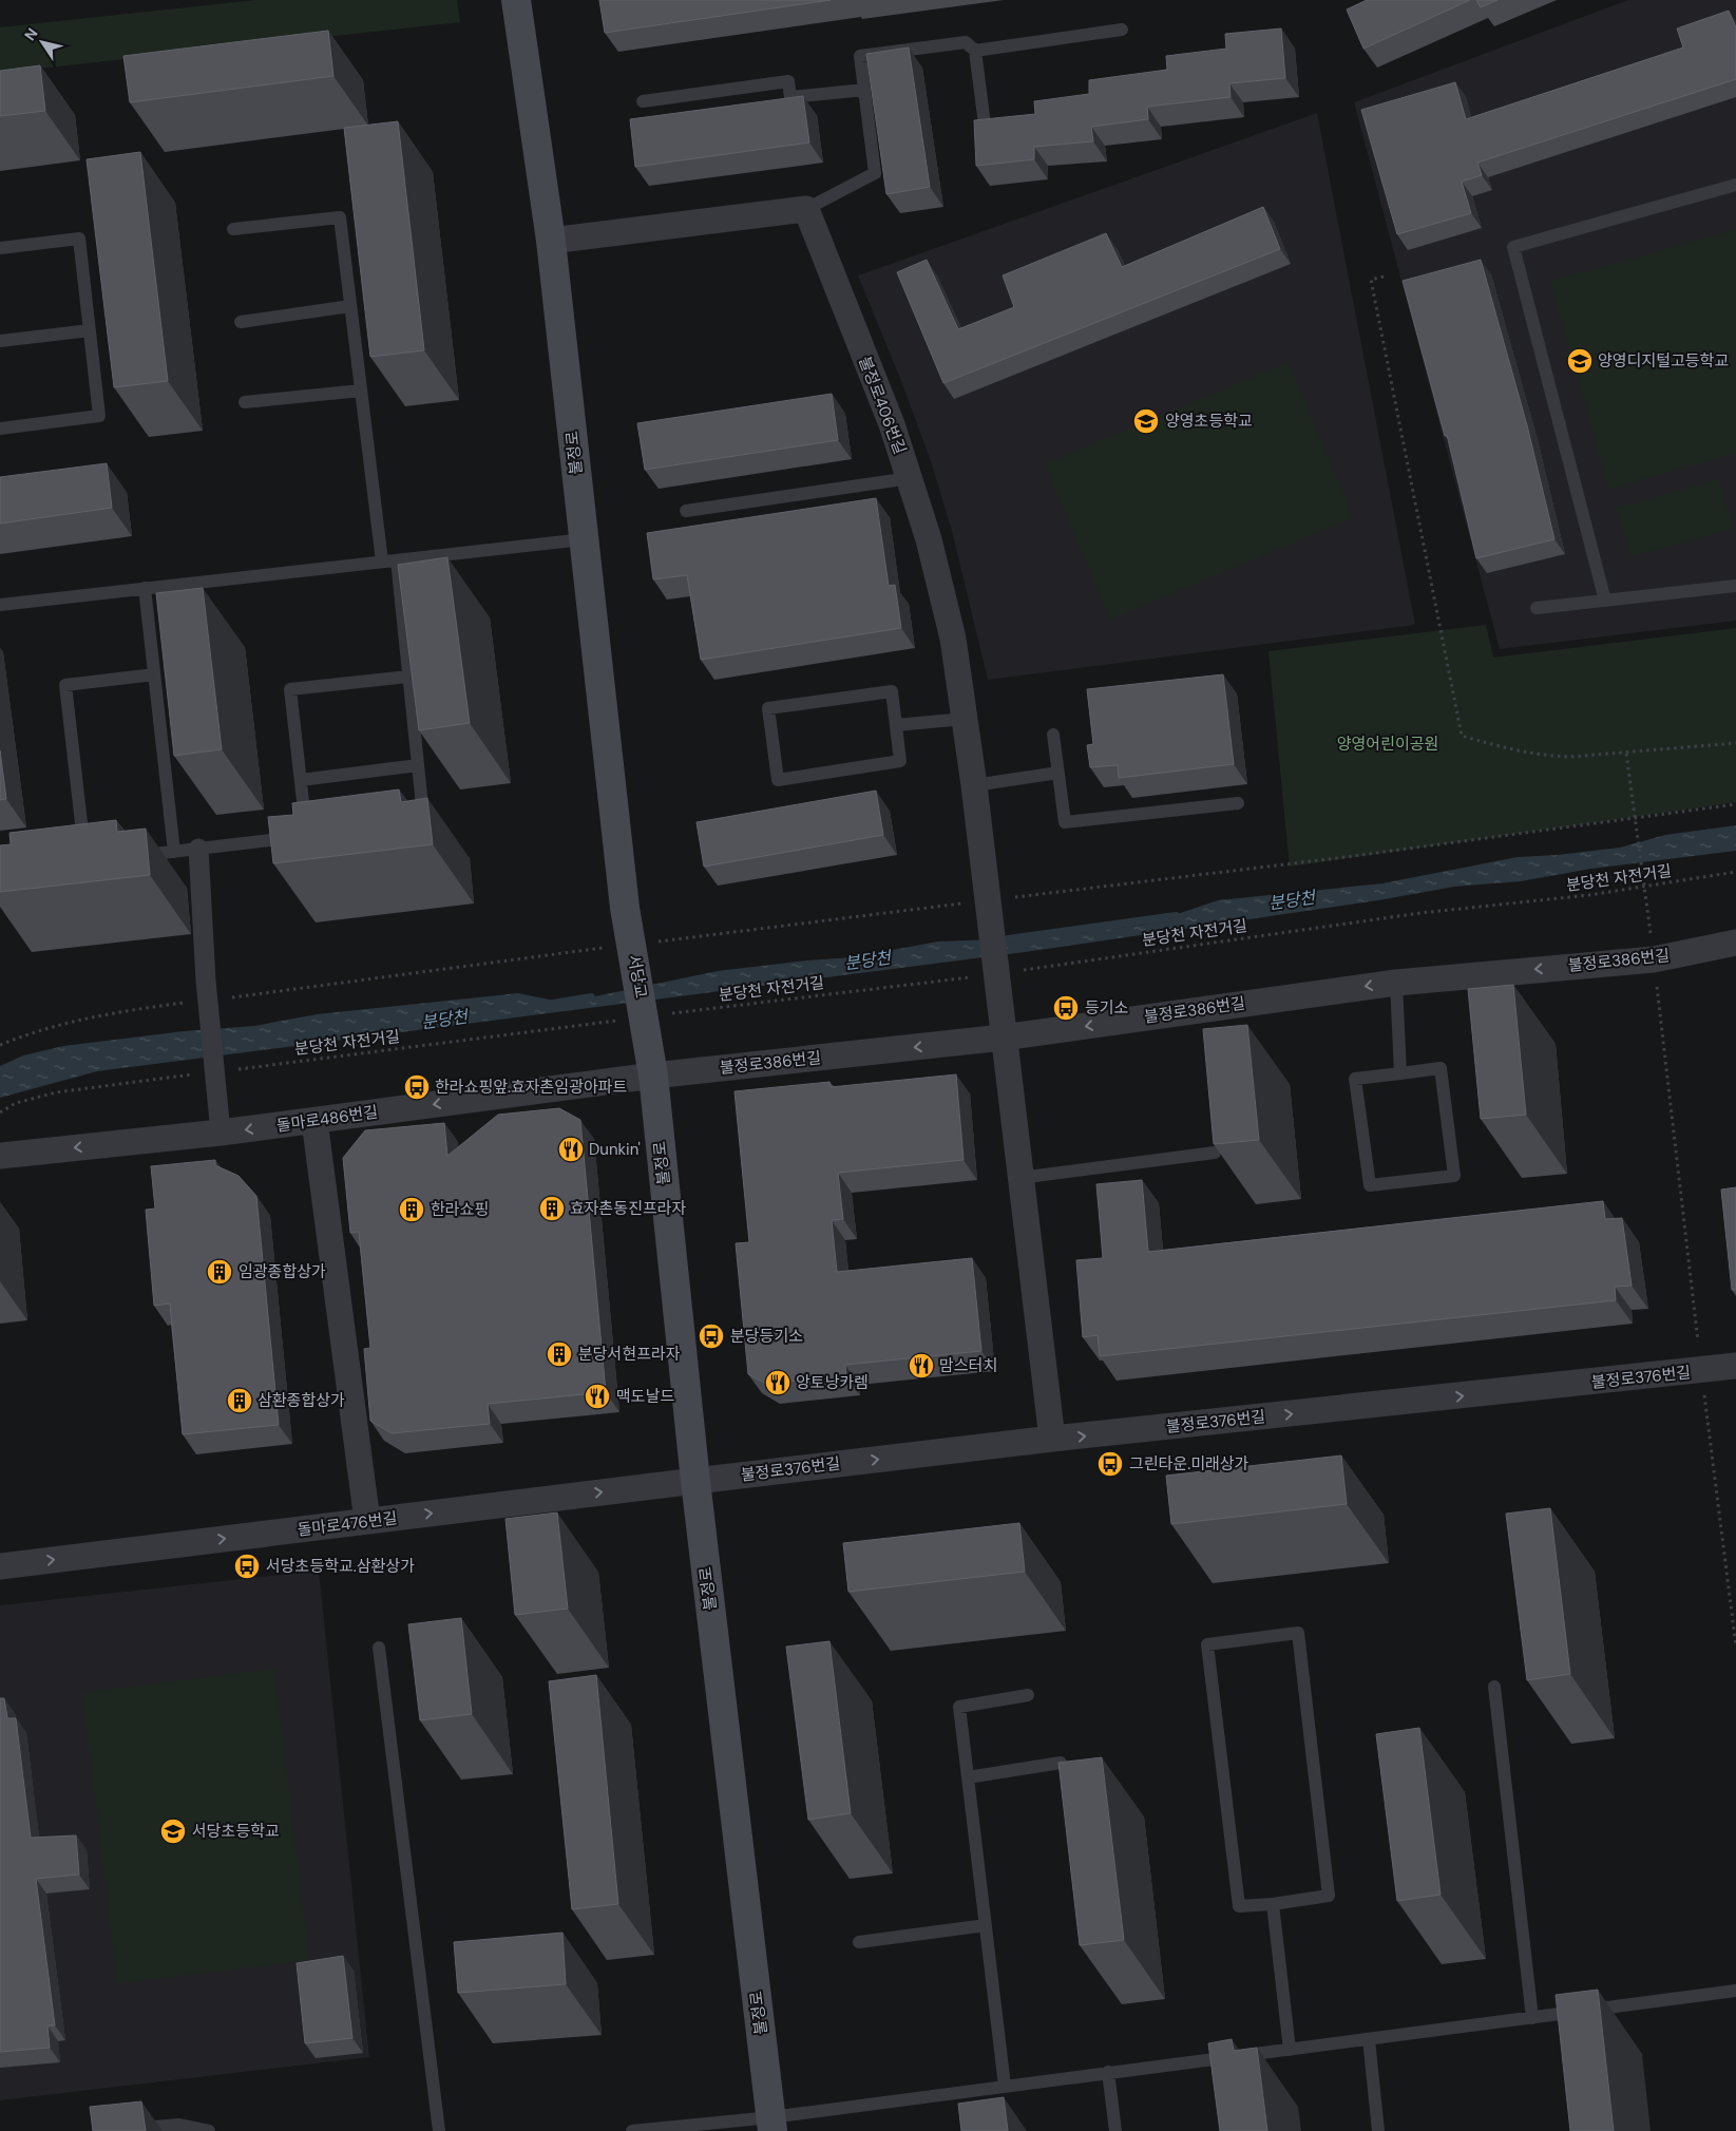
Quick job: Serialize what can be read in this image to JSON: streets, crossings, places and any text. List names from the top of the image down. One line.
{"streets":{"main road":["불정로","서당교"],"street":["불정로406번길","불정로386번길","돌마로486번길","불정로376번길","돌마로476번길"],"path":["분당천 자전거길"]},"crossings":[["불정로406번길","불정로386번길"],["불정로406번길","불정로376번길"],["불정로","불정로386번길"],["불정로","서당교"],["불정로","돌마로486번길"],["불정로","불정로376번길"],["불정로","돌마로476번길"],["불정로386번길","돌마로486번길"],["불정로376번길","돌마로476번길"]],"one_way":["불정로386번길","돌마로486번길","불정로376번길","돌마로476번길"],"water":["분당천"],"parks":["양영어린이공원"],"places":{"school or university":["양영디지털고등학교","양영초등학교","서당초등학교"],"bus stop":["등기소","한라쇼핑앞.효자촌임광아파트","분당등기소","그린타운.미래상가","서당초등학교.삼환상가"],"restaurant":["Dunkin'","맘스터치","앙토낭카렘","맥도날드"],"building":["효자촌동진프라자","한라쇼핑","임광종합상가","분당서현프라자","삼환종합상가"]},"north":"top left"}
